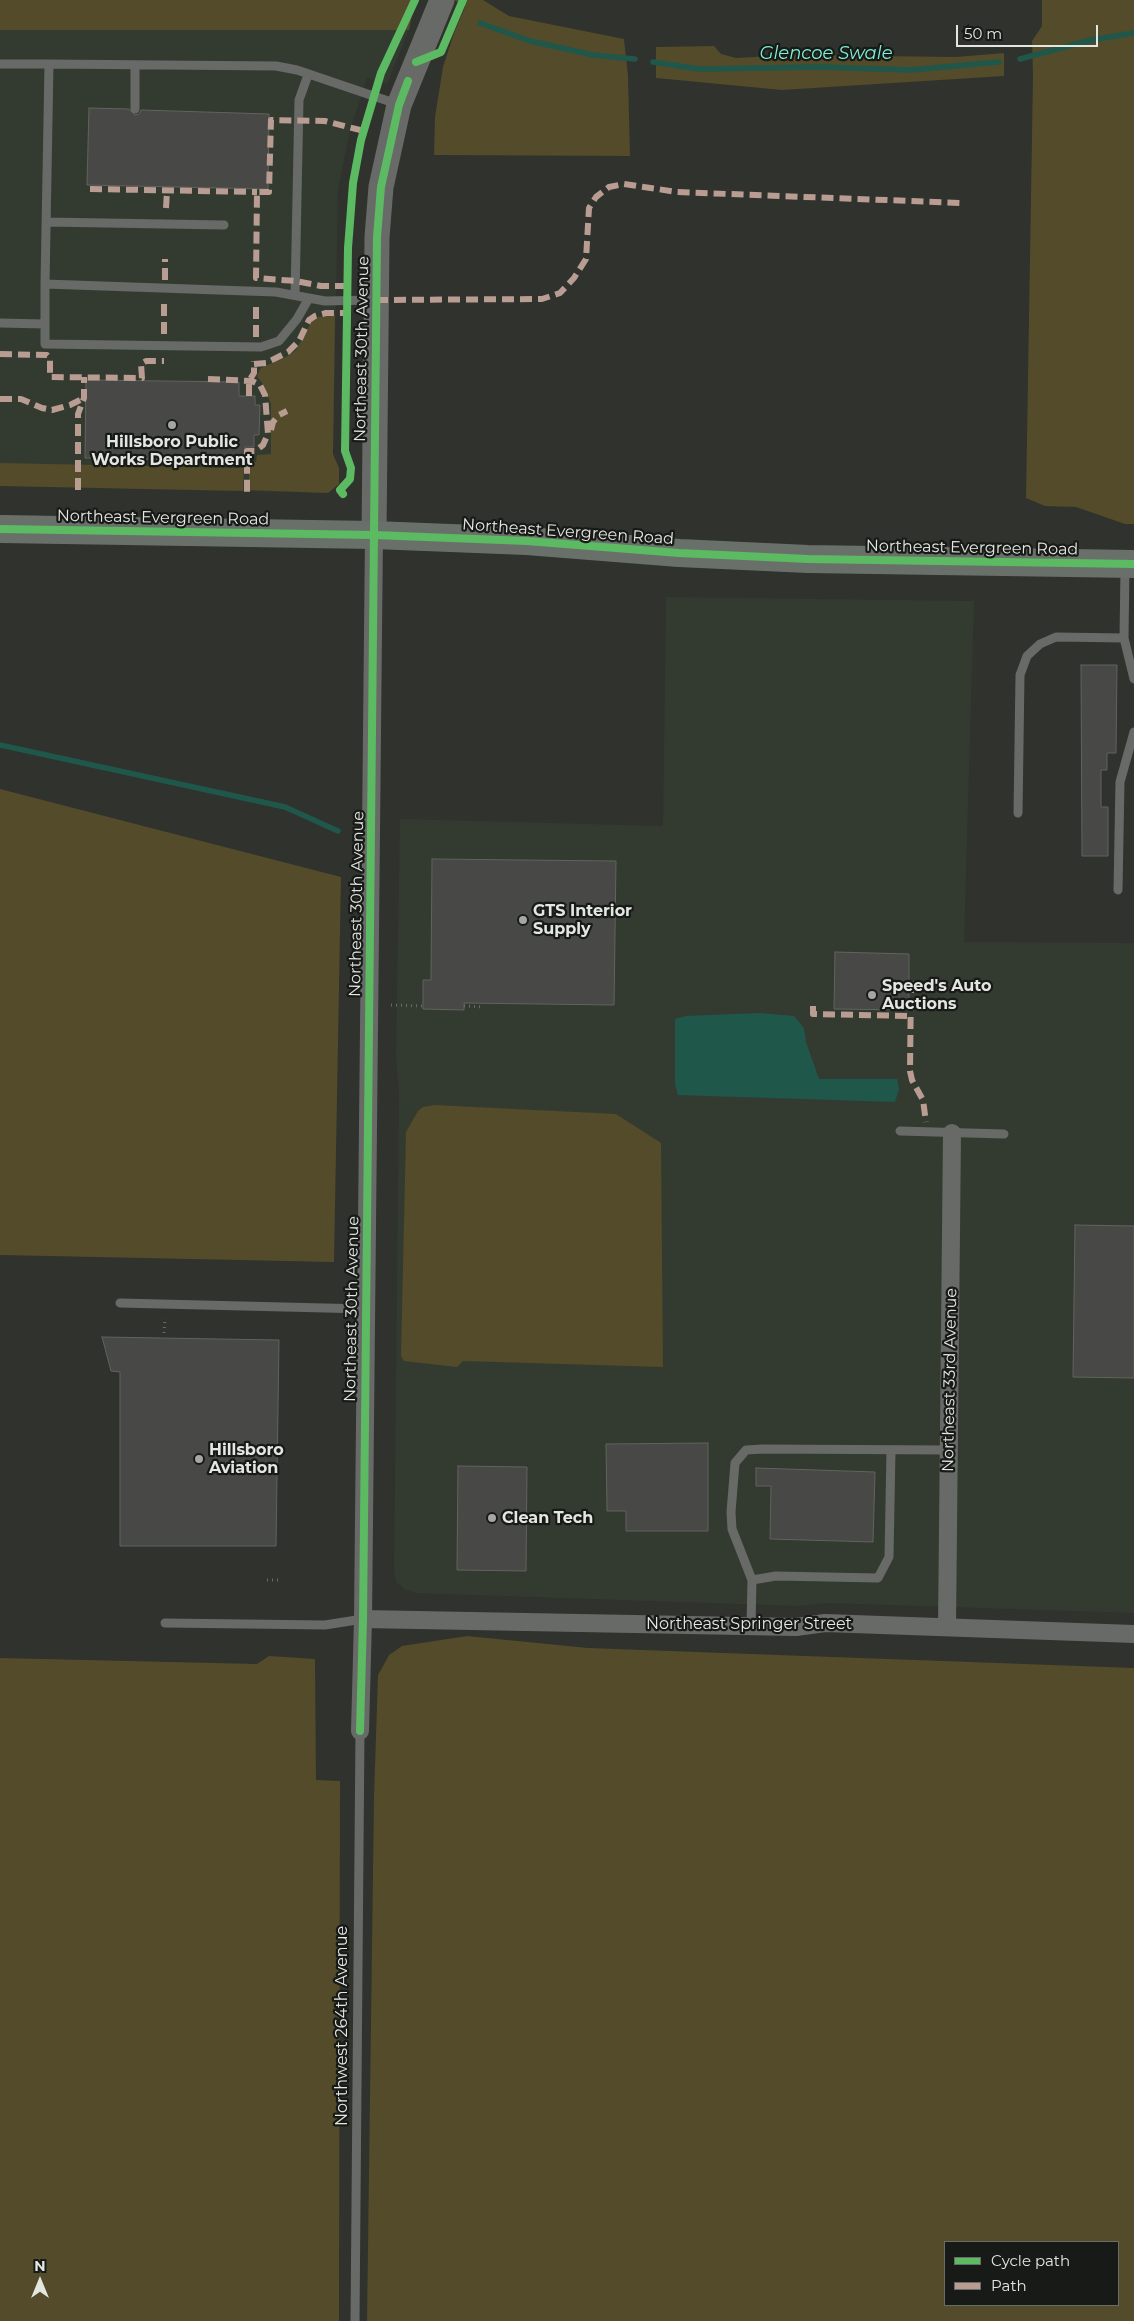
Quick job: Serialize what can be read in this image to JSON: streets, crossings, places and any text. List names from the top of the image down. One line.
{"streets":{"main road":["Northeast Evergreen Road"],"street":["Northeast 30th Avenue","Northeast 33rd Avenue","Northeast Springer Street"],"lane":["Northwest 264th Avenue"]},"crossings":[["Northeast 30th Avenue","Northeast Evergreen Road"],["Northeast 30th Avenue","Northeast Springer Street"],["Northeast 30th Avenue","Northwest 264th Avenue"],["Northeast 33rd Avenue","Northeast Springer Street"]],"water":["Glencoe Swale"],"places":["Hillsboro Public Works Department","GTS Interior Supply","Speed's Auto Auctions","Hillsboro Aviation","Clean Tech"],"legend":["Cycle path","Path"],"scale_bar":"50 m","north":"top"}
